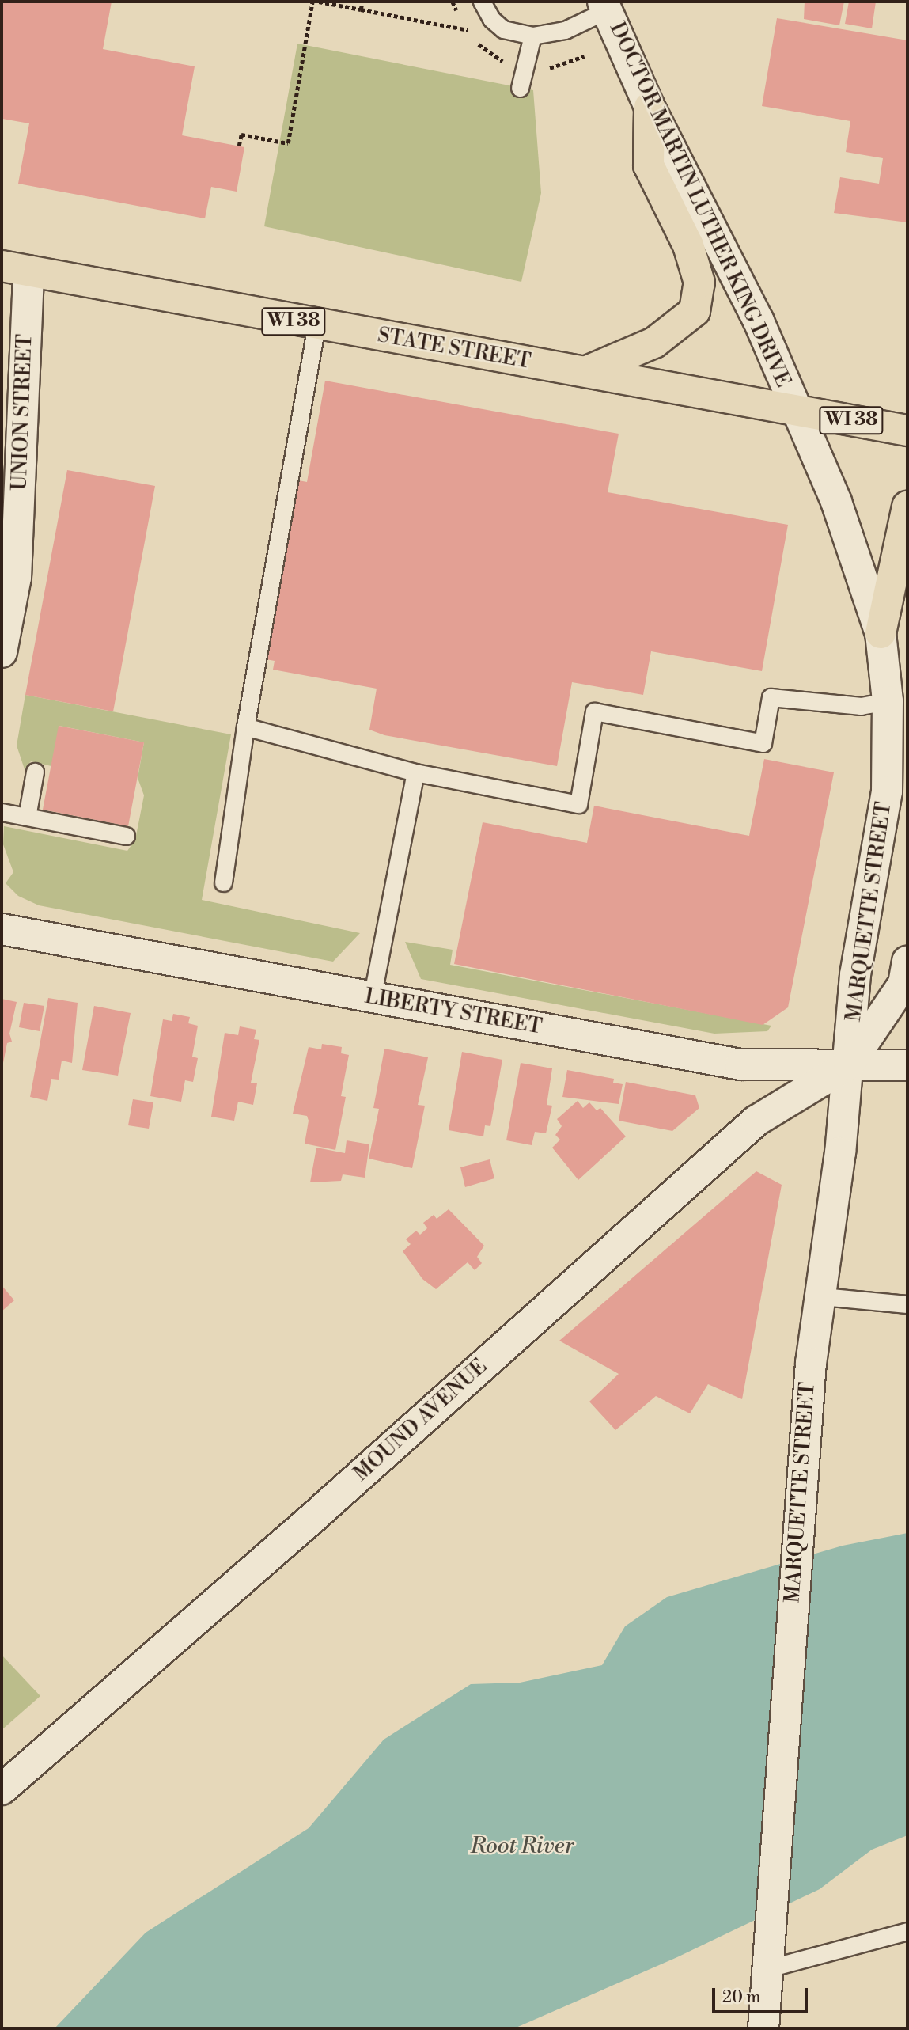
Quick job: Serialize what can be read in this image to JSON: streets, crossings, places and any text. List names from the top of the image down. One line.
{"streets":{"main road":["WI 38","STATE STREET"],"street":["DOCTOR MARTIN LUTHER KING DRIVE","UNION STREET","MARQUETTE STREET","LIBERTY STREET","MOUND AVENUE"]},"crossings":[["DOCTOR MARTIN LUTHER KING DRIVE","STATE STREET"],["DOCTOR MARTIN LUTHER KING DRIVE","MARQUETTE STREET"],["STATE STREET","UNION STREET"],["MARQUETTE STREET","LIBERTY STREET"],["MARQUETTE STREET","MOUND AVENUE"],["LIBERTY STREET","MOUND AVENUE"]],"water":["Root River"],"scale_bar":"20 m"}
